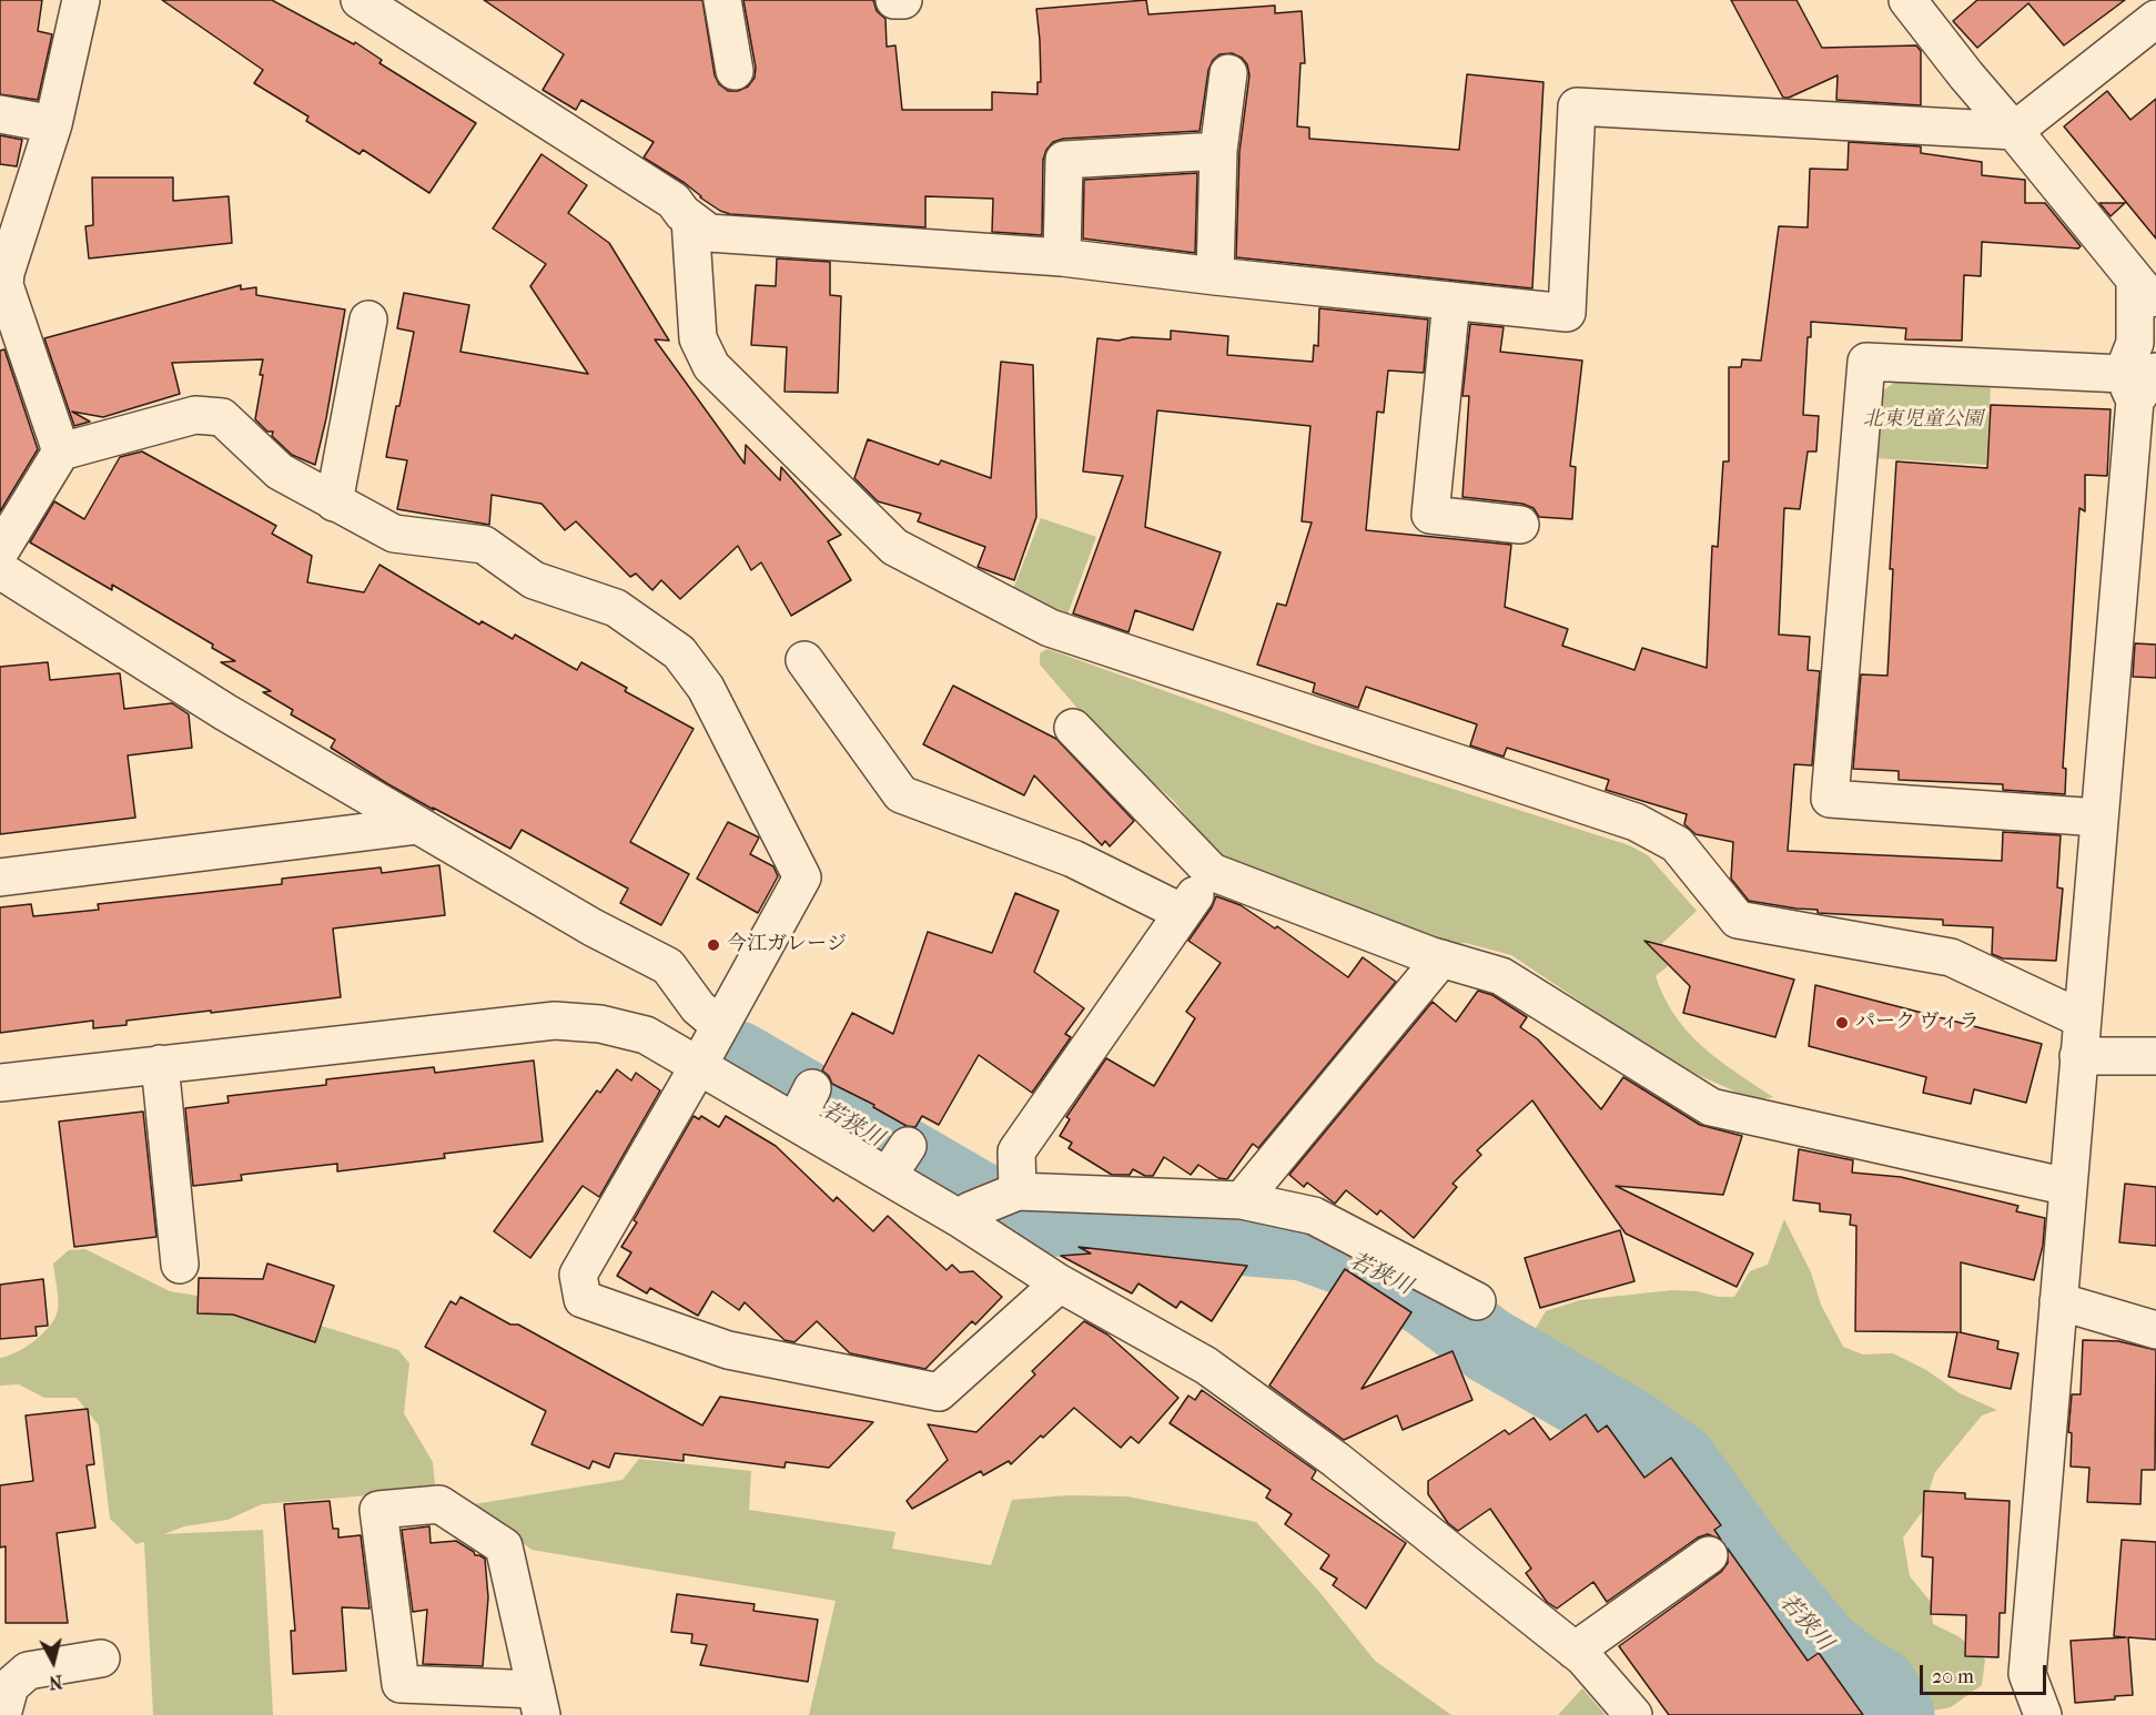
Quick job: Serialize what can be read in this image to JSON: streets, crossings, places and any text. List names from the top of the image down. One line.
{"water":["若狭川"],"parks":["北東児童公園"],"places":["今江ガレージ","パーク ヴィラ"],"scale_bar":"20 m","north":"bottom"}
